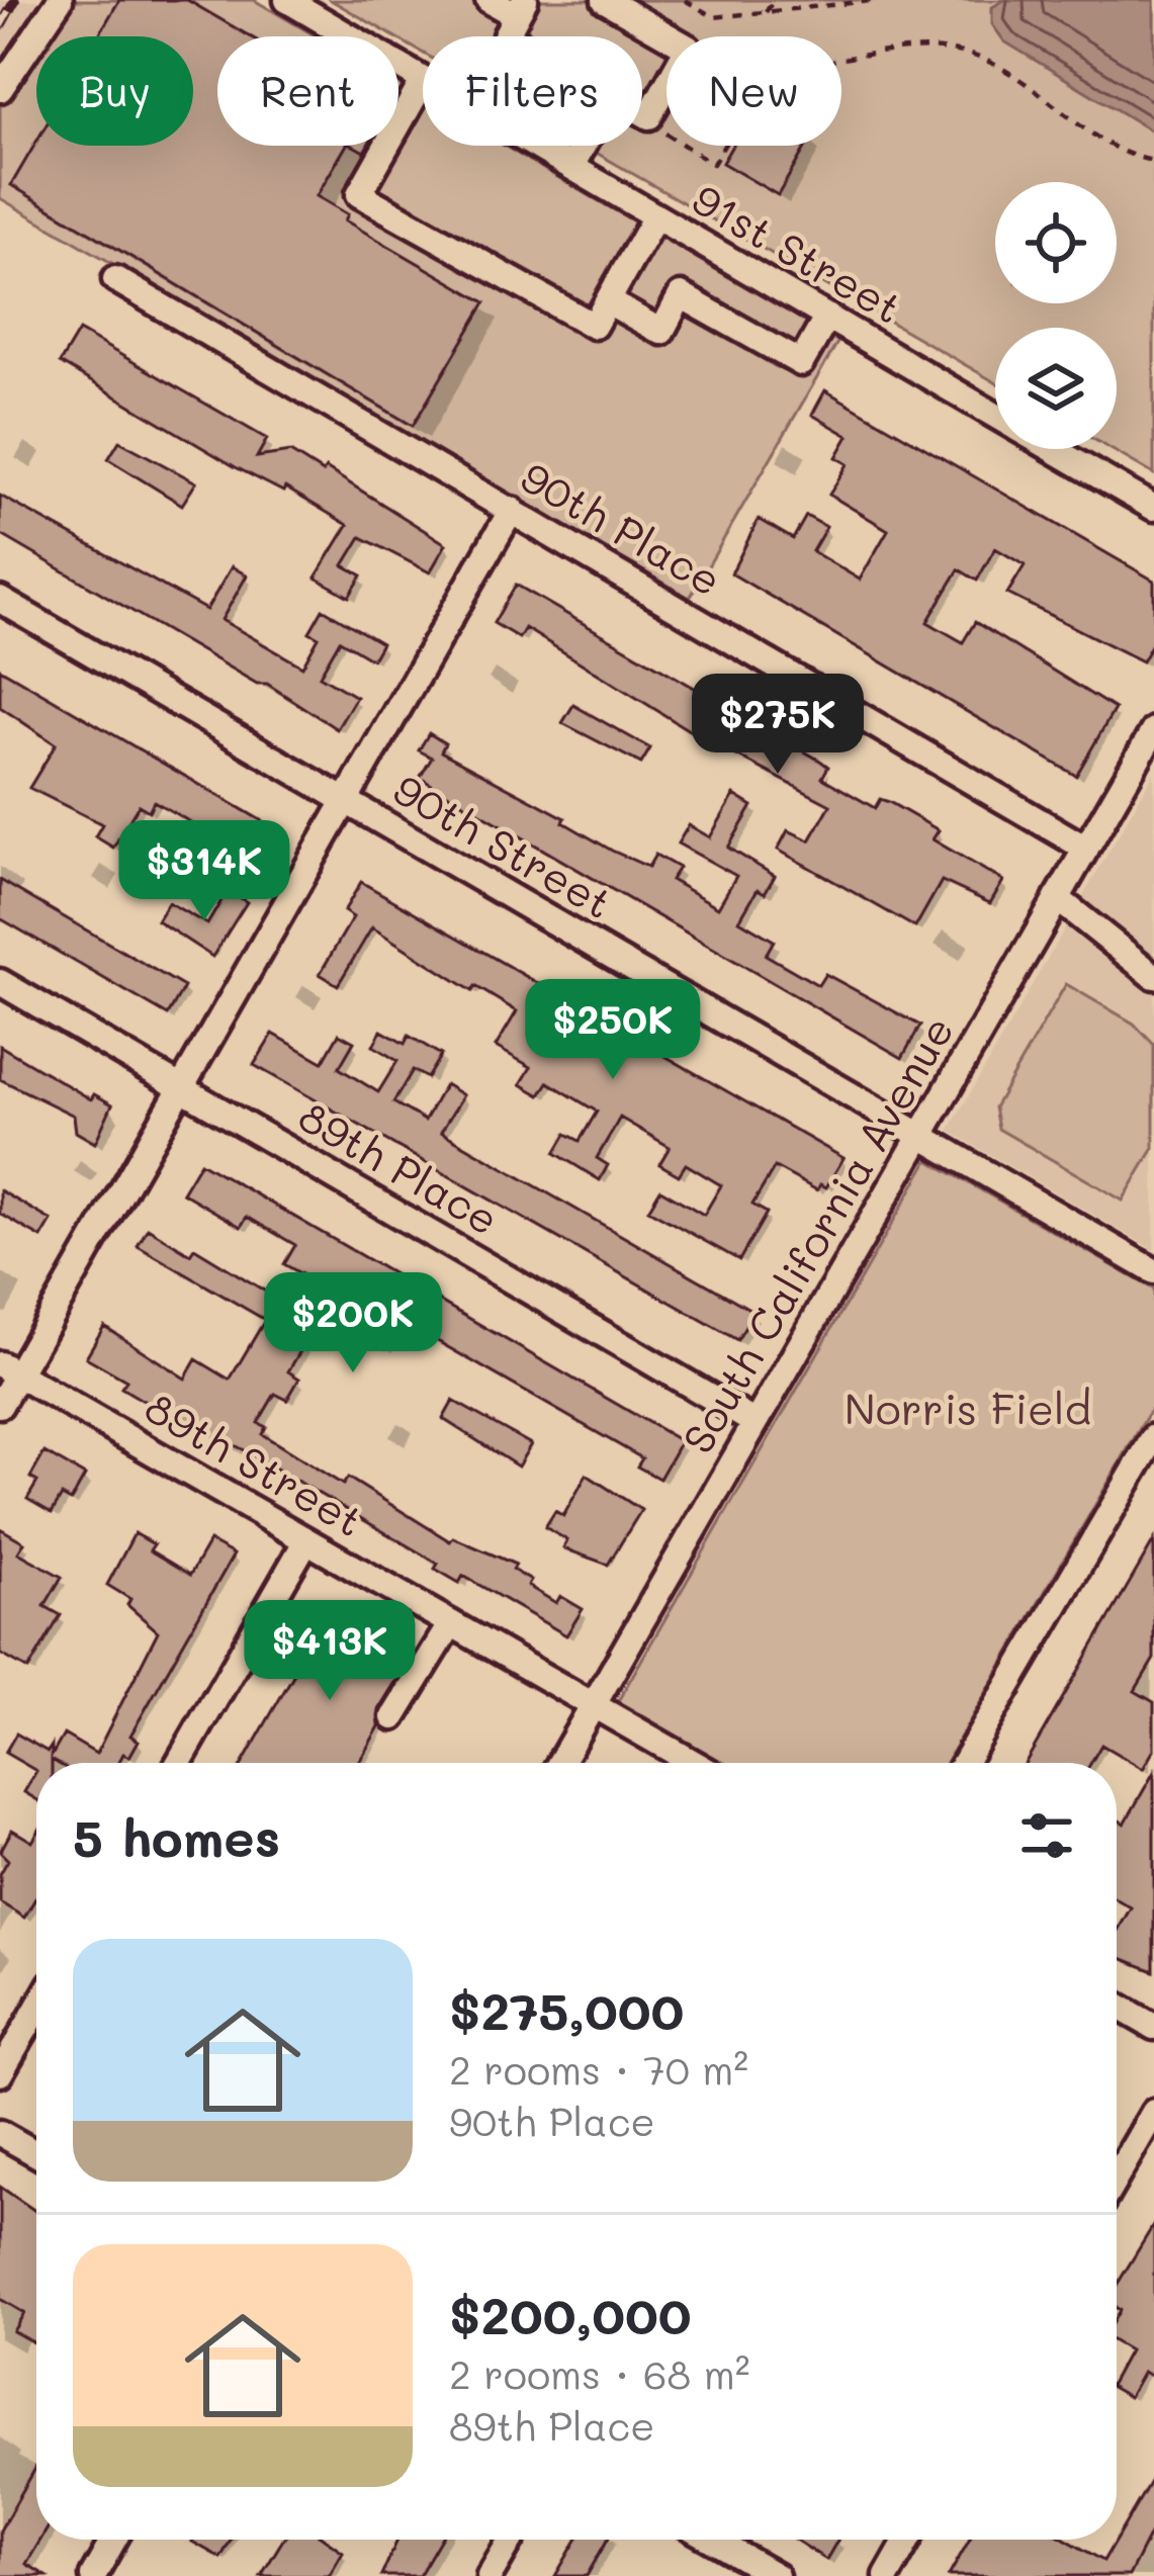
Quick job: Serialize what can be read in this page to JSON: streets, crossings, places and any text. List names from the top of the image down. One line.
{"streets":{"street":["91st Street","90th Place","90th Street","89th Place","South California Avenue","89th Street"]},"crossings":[["90th Place","South California Avenue"],["90th Street","South California Avenue"],["89th Place","South California Avenue"],["South California Avenue","89th Street"]],"parks":["Norris Field"],"page":{"chip":["Buy","Rent","Filters","New"],"price":["$275K","$314K","$250K","$200K","$413K"],"heading":"5 homes","list":[{"name":"$275,000","note":"2 rooms · 70 m² · 90th Place"},{"name":"$200,000","note":"2 rooms · 68 m² · 89th Place"}]}}
